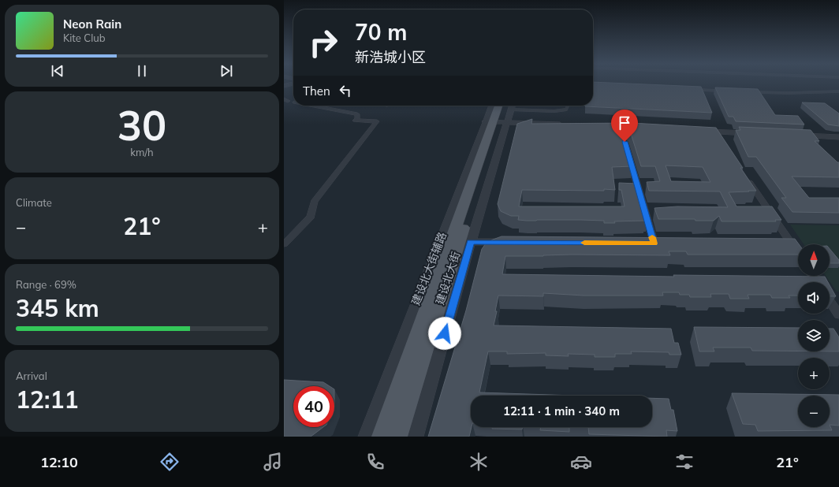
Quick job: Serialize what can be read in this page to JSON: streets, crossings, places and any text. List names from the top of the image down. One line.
{"streets":{"main road":["建设北大街"],"street":["建设北大街辅路"]},"crossings":[["建设北大街辅路","建设北大街"]],"north":"top","page":{"turn":["70 m","新浩城小区"],"song":["Neon Rain","Kite Club"],"then":"Then","tile":[["30","km/h"],"Climate",["Range · 69%","345 km"],["Arrival","12:11"]],"heat":["−","21°","+"],"map_buttons":["+","−"],"limit":"40","trip":"12:11 · 1 min · 340 m","tabs":["12:10","21°"]}}
